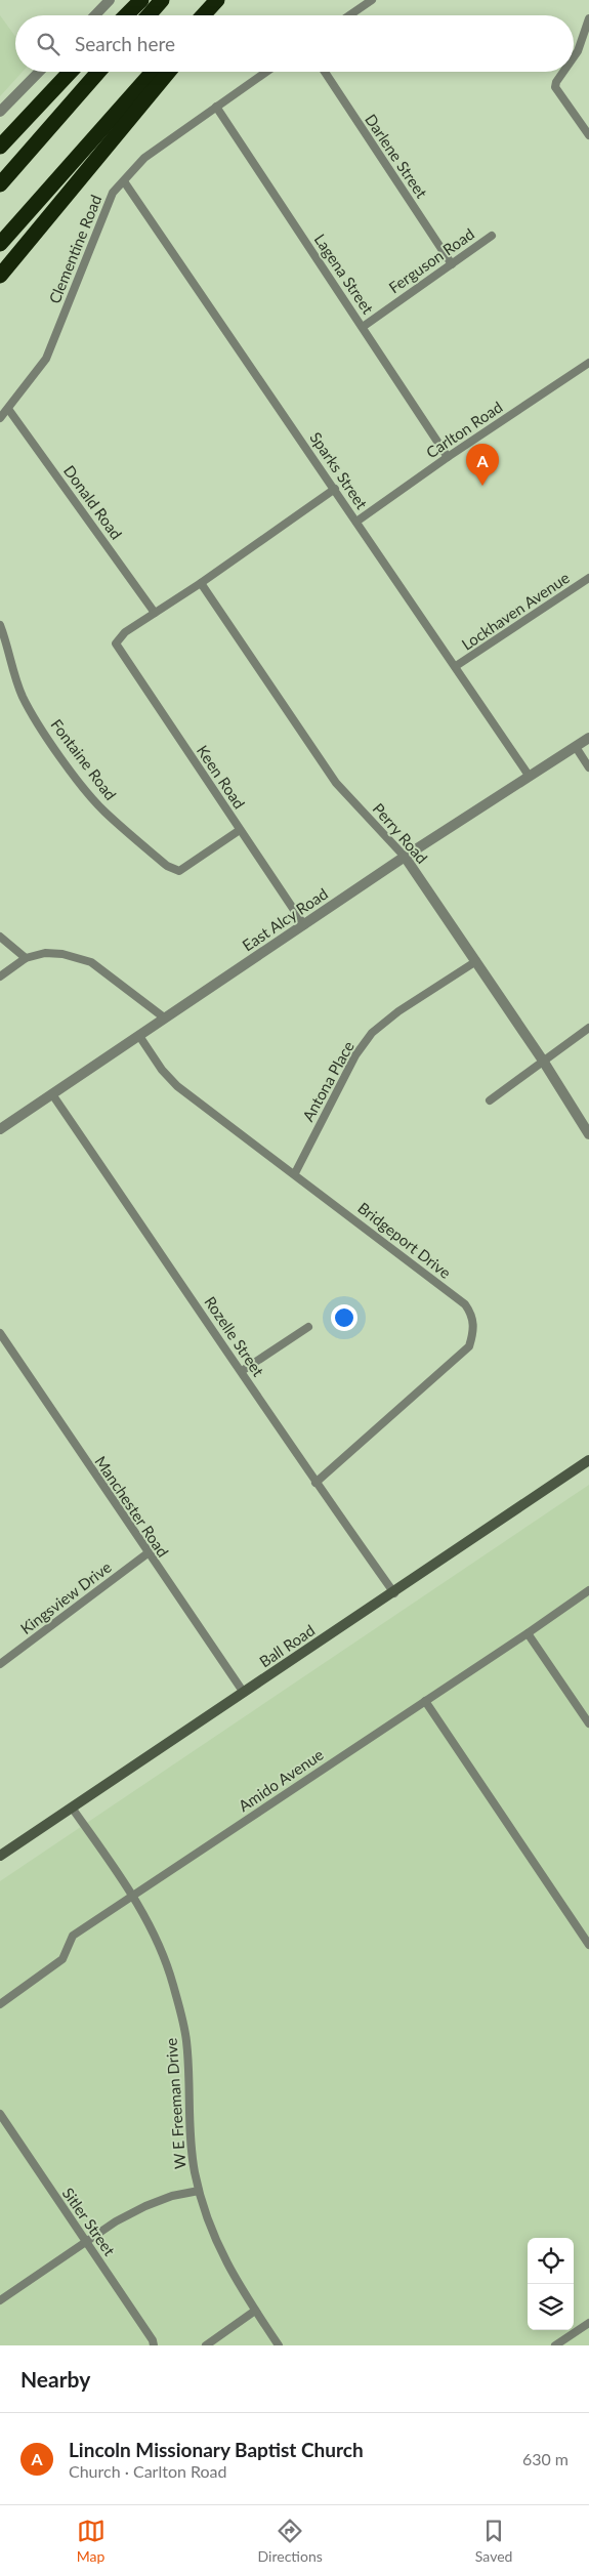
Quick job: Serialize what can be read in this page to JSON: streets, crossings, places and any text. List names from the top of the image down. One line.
{"streets":{"main road":["Ball Road"],"street":["Darlene Street","Clementine Road","Ferguson Road","Lagena Street","Carlton Road","Sparks Street","Donald Road","Lockhaven Avenue","Fontaine Road","Keen Road","Perry Road","East Alcy Road","Antona Place","Bridgeport Drive","Rozelle Street","Manchester Road","Kingsview Drive","Amido Avenue","W E Freeman Drive","Sitler Street"]},"crossings":[["Darlene Street","Ferguson Road"],["Clementine Road","Lagena Street"],["Clementine Road","Sparks Street"],["Clementine Road","Donald Road"],["Ferguson Road","Lagena Street"],["Lagena Street","Carlton Road"],["Carlton Road","Sparks Street"],["Sparks Street","Lockhaven Avenue"],["Sparks Street","East Alcy Road"],["Donald Road","Keen Road"],["Fontaine Road","Keen Road"],["Keen Road","East Alcy Road"],["Perry Road","East Alcy Road"],["Perry Road","Antona Place"],["East Alcy Road","Bridgeport Drive"],["East Alcy Road","Rozelle Street"],["Antona Place","Bridgeport Drive"],["Bridgeport Drive","Rozelle Street"],["Rozelle Street","Ball Road"],["Manchester Road","Kingsview Drive"],["Manchester Road","Ball Road"],["Ball Road","W E Freeman Drive"],["Amido Avenue","W E Freeman Drive"]],"page":{"search":"Search here","pins":"A","heading":"Nearby","list":[{"mark":"A","name":"Lincoln Missionary Baptist Church","note":"Church · Carlton Road","value":"630 m"}],"nav":["Map","Directions","Saved"]}}
